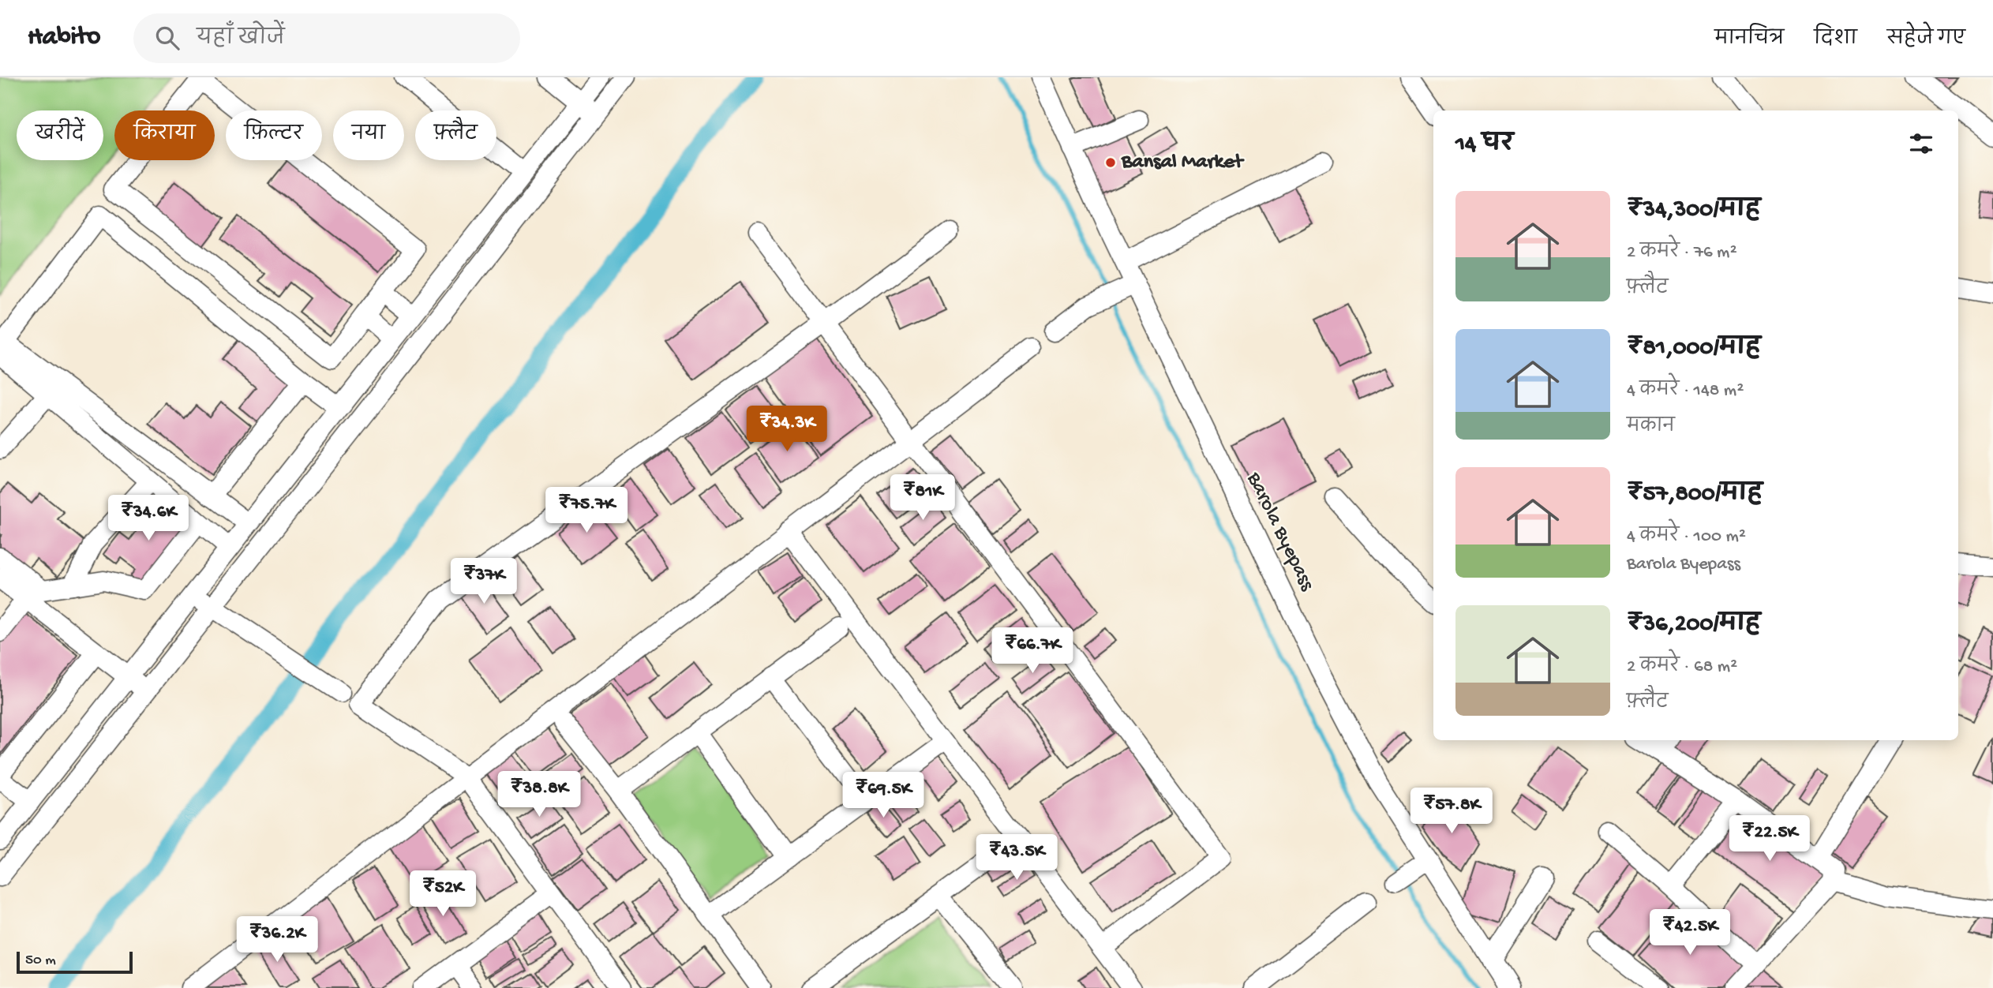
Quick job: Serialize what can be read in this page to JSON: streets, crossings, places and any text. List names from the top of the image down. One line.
{"streets":{"street":["Barola Byepass"]},"places":["Bansal Market"],"scale_bar":"50 m","page":{"header":"Habito","search":"यहाँ खोजें","nav":["मानचित्र","दिशा","सहेजे गए"],"chip":["खरीदें","किराया","फ़िल्टर","नया","फ़्लैट"],"heading":"14 घर","list":[{"name":"₹34,300/माह","note":"2 कमरे · 76 m² · फ़्लैट"},{"name":"₹81,000/माह","note":"4 कमरे · 148 m² · मकान"},{"name":"₹57,800/माह","note":"4 कमरे · 100 m² · Barola Byepass"},{"name":"₹36,200/माह","note":"2 कमरे · 68 m² · फ़्लैट"}],"price":["₹34.3K","₹81K","₹75.7K","₹34.6K","₹37K","₹66.7K","₹38.8K","₹69.5K","₹57.8K","₹22.5K","₹43.5K","₹52K","₹42.5K","₹36.2K"],"scale":"50 m"}}
